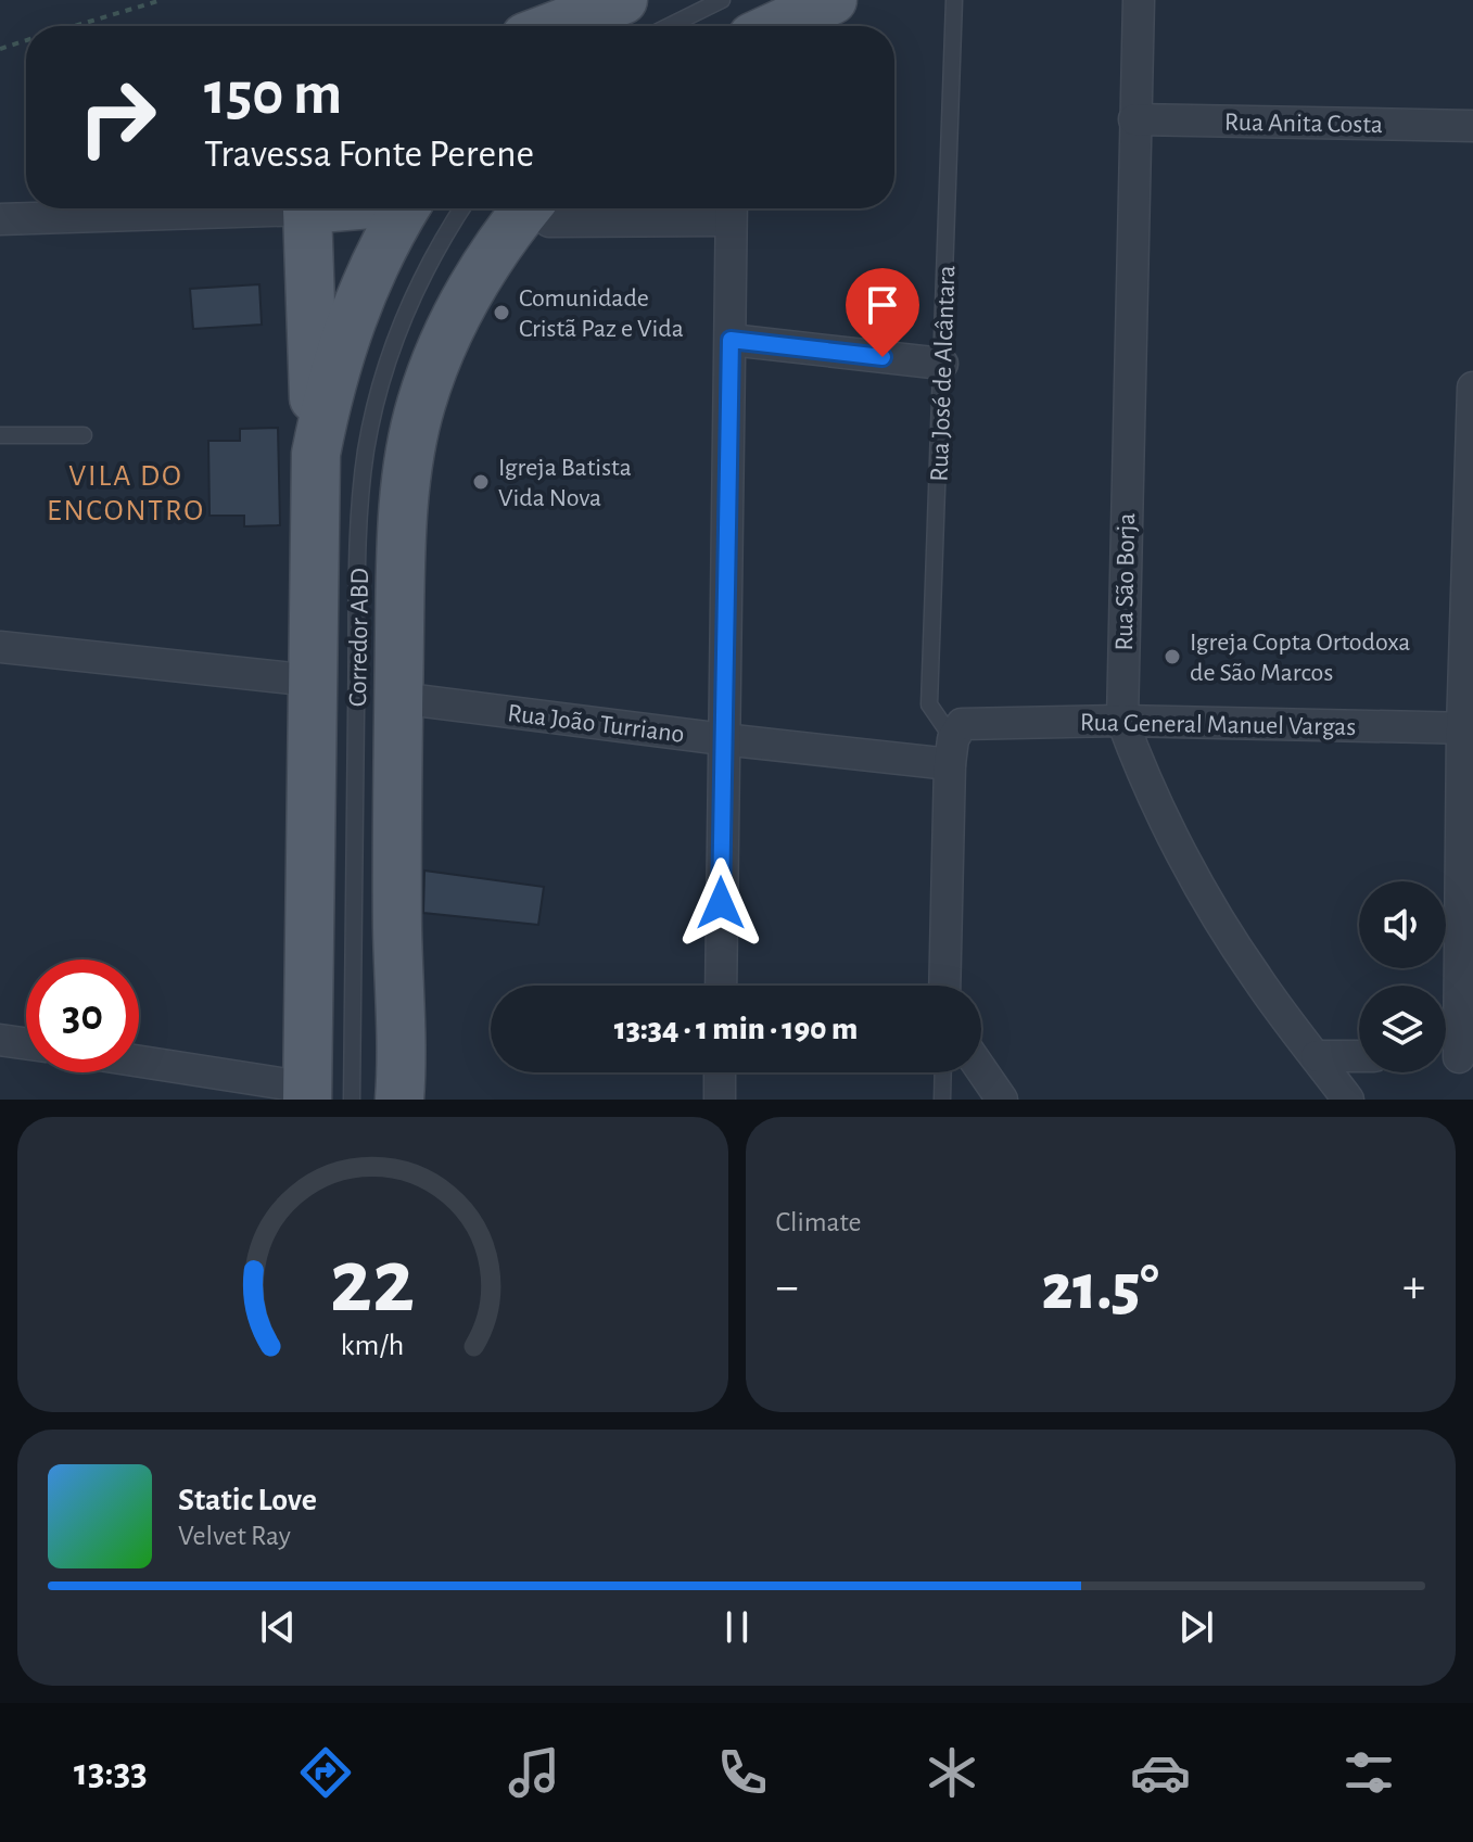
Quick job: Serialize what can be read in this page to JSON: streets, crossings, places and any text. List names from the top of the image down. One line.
{"streets":{"street":["Rua Anita Costa","Rua São Borja","Rua João Turriano","Rua General Manuel Vargas"],"lane":["Rua José de Alcântara","Corredor ABD"]},"crossings":[["Rua Anita Costa","Rua São Borja"],["Rua José de Alcântara","Rua João Turriano"],["Rua José de Alcântara","Rua General Manuel Vargas"],["Rua São Borja","Rua General Manuel Vargas"],["Rua João Turriano","Rua General Manuel Vargas"]],"districts":["VILA DO ENCONTRO"],"places":["Comunidade Cristã Paz e Vida","Igreja Batista Vida Nova","Igreja Copta Ortodoxa de São Marcos"],"page":{"turn":["150 m","Travessa Fonte Perene"],"limit":"30","trip":"13:34 · 1 min · 190 m","tile":"Climate","heat":["−","21.5°","+"],"song":["Static Love","Velvet Ray"],"tabs":"13:33","gauge":["22","km/h"]}}
